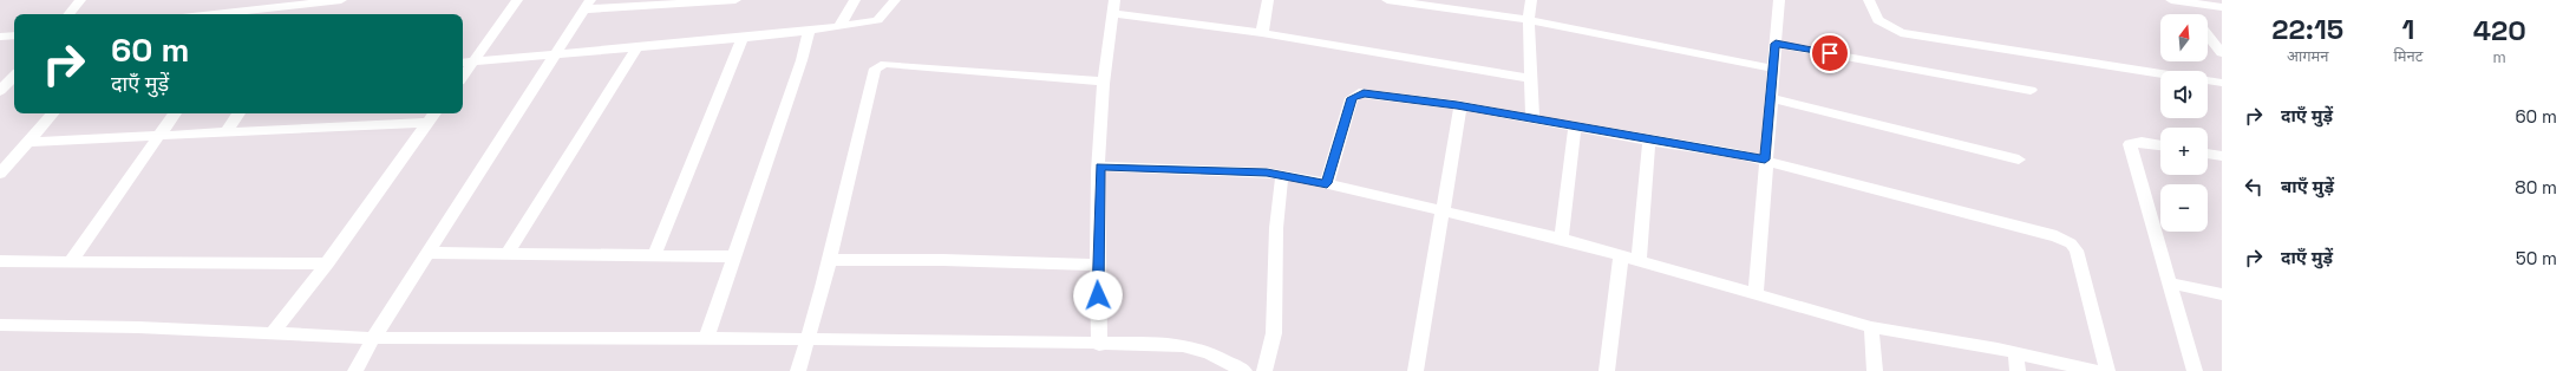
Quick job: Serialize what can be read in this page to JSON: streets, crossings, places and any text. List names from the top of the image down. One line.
{"north":"top","page":{"eta":["22:15","आगमन","1","मिनट","420","m"],"map_buttons":["+","−"],"turn":["60 m","दाएँ मुड़ें"],"list":[{"name":"दाएँ मुड़ें","value":"60 m"},{"name":"बाएँ मुड़ें","value":"80 m"},{"name":"दाएँ मुड़ें","value":"50 m"}]}}
